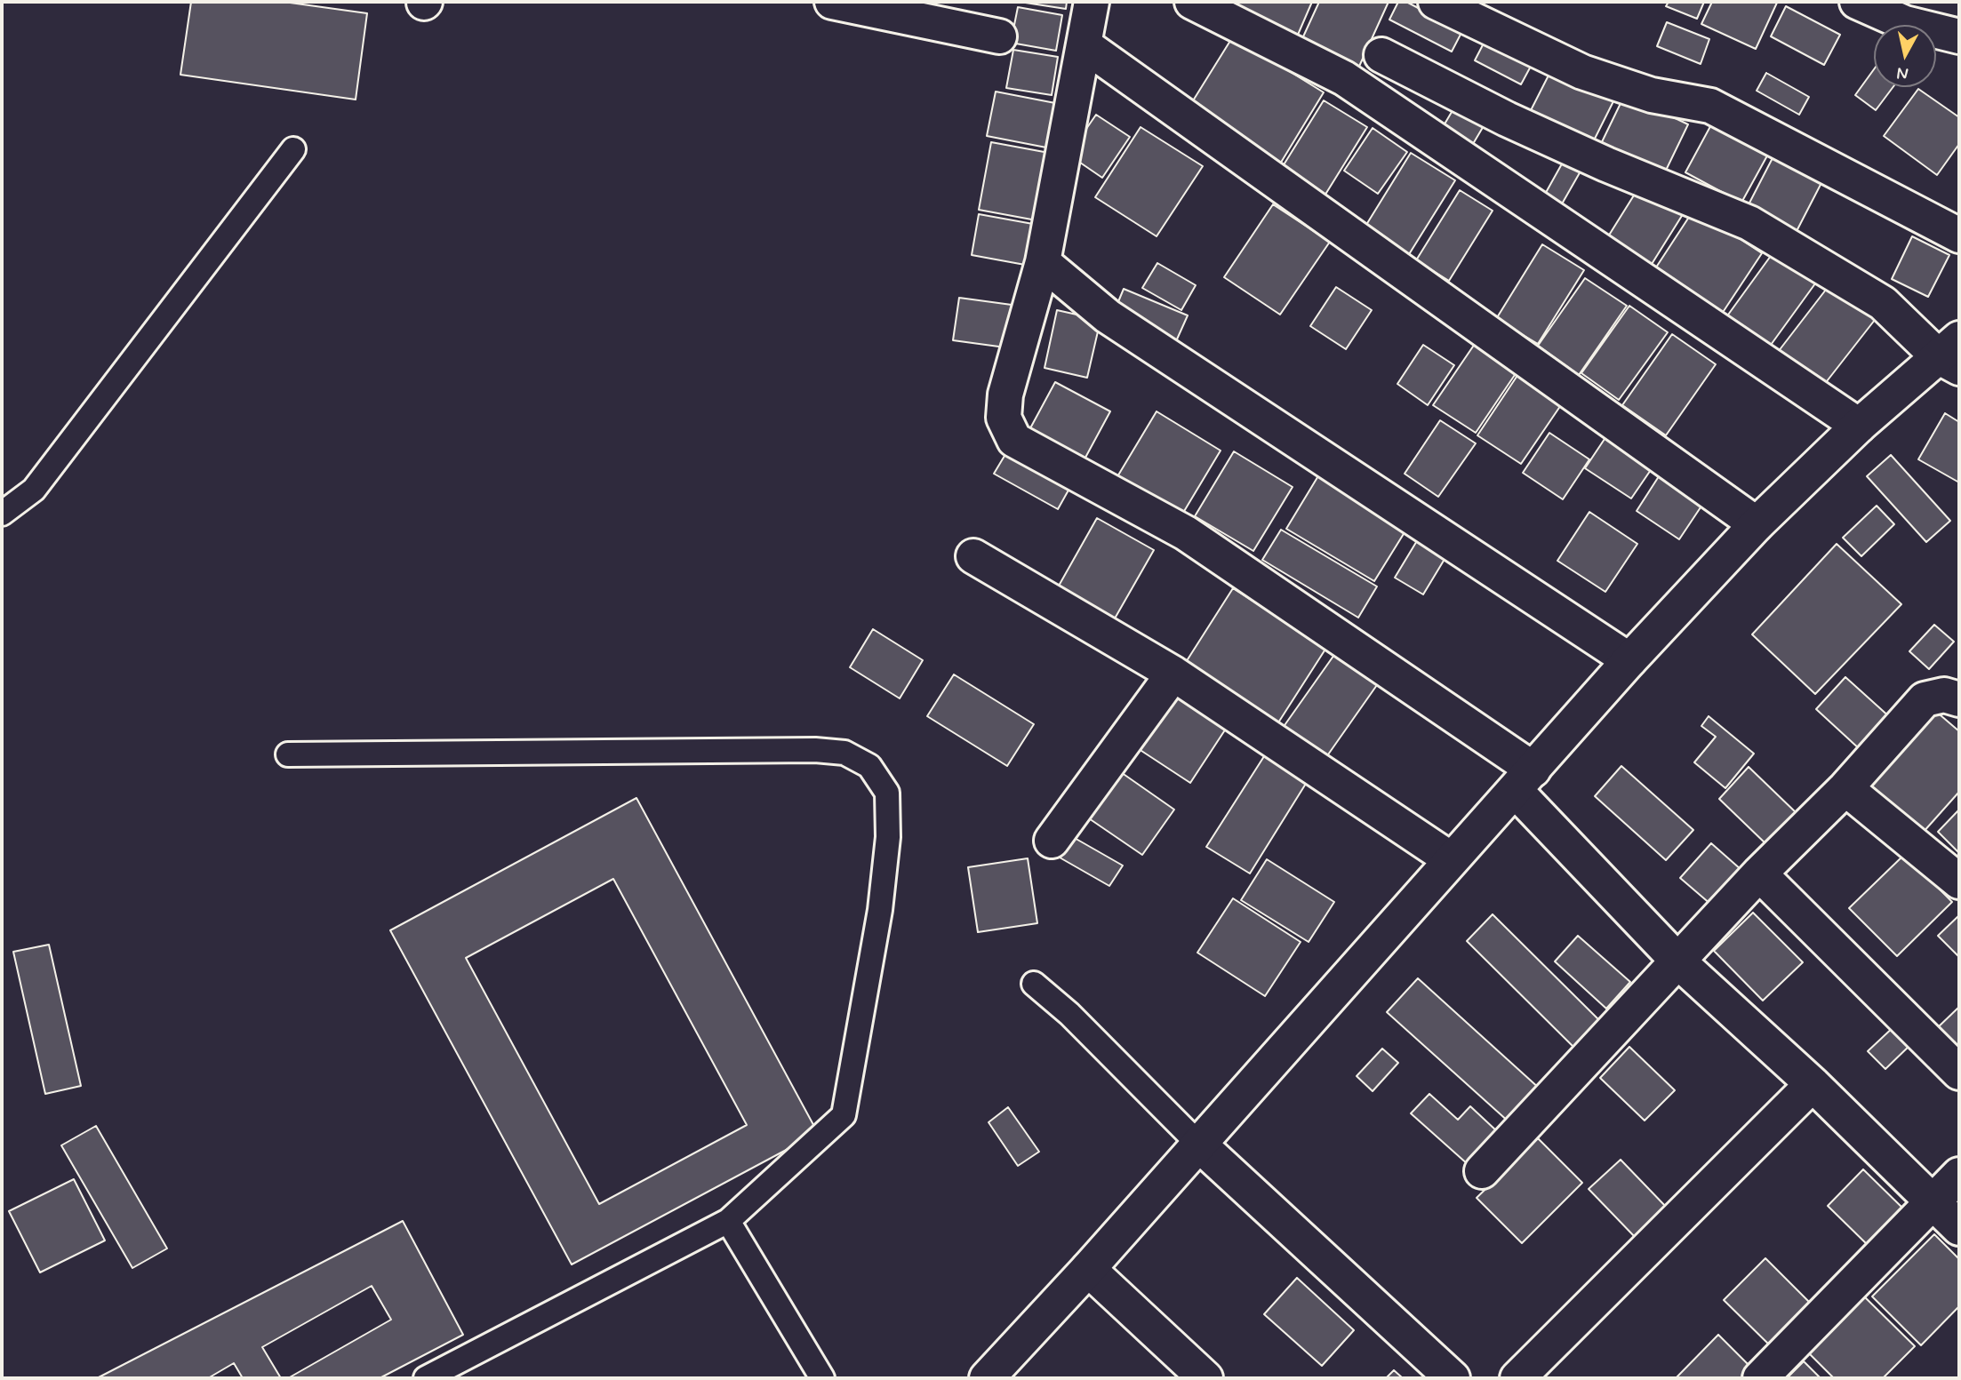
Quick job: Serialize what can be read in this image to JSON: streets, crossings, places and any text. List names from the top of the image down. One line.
{"north":"bottom"}
